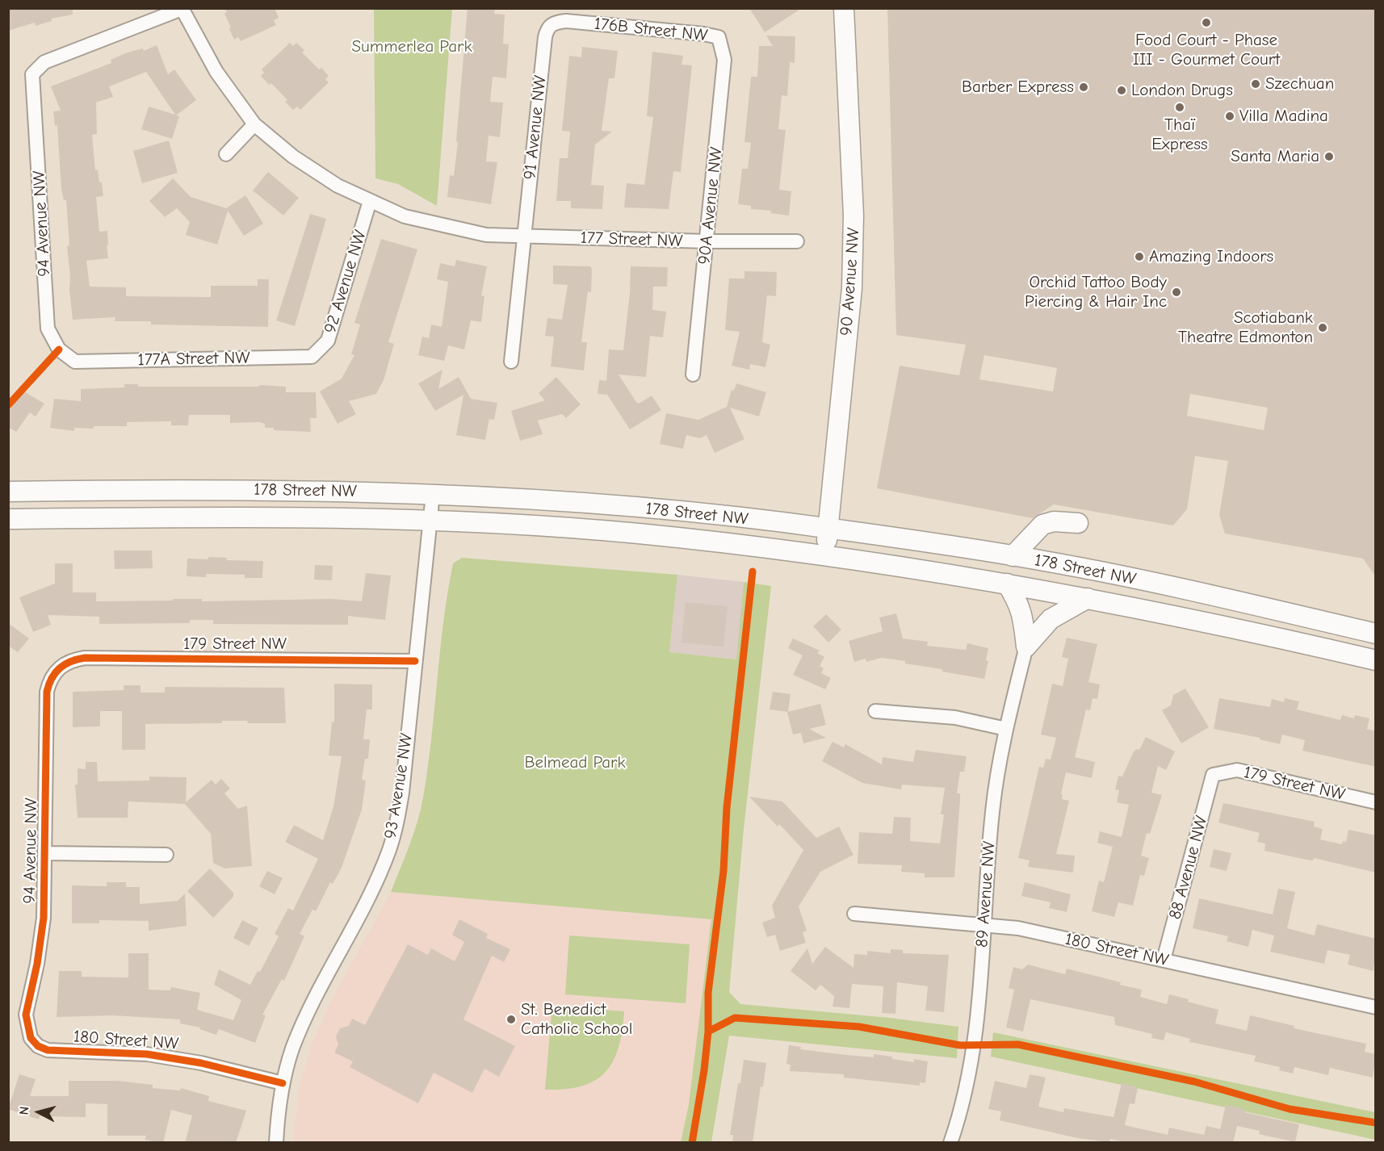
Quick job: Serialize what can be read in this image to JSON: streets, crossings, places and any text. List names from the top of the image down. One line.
{"streets":{"main road":["90 Avenue NW","178 Street NW"],"street":["176B Street NW","91 Avenue NW","90A Avenue NW","94 Avenue NW","177 Street NW","92 Avenue NW","177A Street NW","179 Street NW","93 Avenue NW","88 Avenue NW","89 Avenue NW","180 Street NW"]},"crossings":[["176B Street NW","91 Avenue NW"],["176B Street NW","90A Avenue NW"],["91 Avenue NW","177 Street NW"],["90A Avenue NW","177 Street NW"],["94 Avenue NW","177A Street NW"],["94 Avenue NW","179 Street NW"],["94 Avenue NW","180 Street NW"],["177 Street NW","92 Avenue NW"],["92 Avenue NW","177A Street NW"],["90 Avenue NW","178 Street NW"],["178 Street NW","93 Avenue NW"],["179 Street NW","93 Avenue NW"],["179 Street NW","88 Avenue NW"],["93 Avenue NW","180 Street NW"],["88 Avenue NW","180 Street NW"],["89 Avenue NW","180 Street NW"]],"parks":["Summerlea Park","Belmead Park"],"places":["Food Court - Phase III - Gourmet Court","Szechuan","Barber Express","London Drugs","Thaï Express","Villa Madina","Santa Maria","Amazing Indoors","Orchid Tattoo Body Piercing & Hair Inc","Scotiabank Theatre Edmonton","St. Benedict Catholic School"],"north":"left"}
